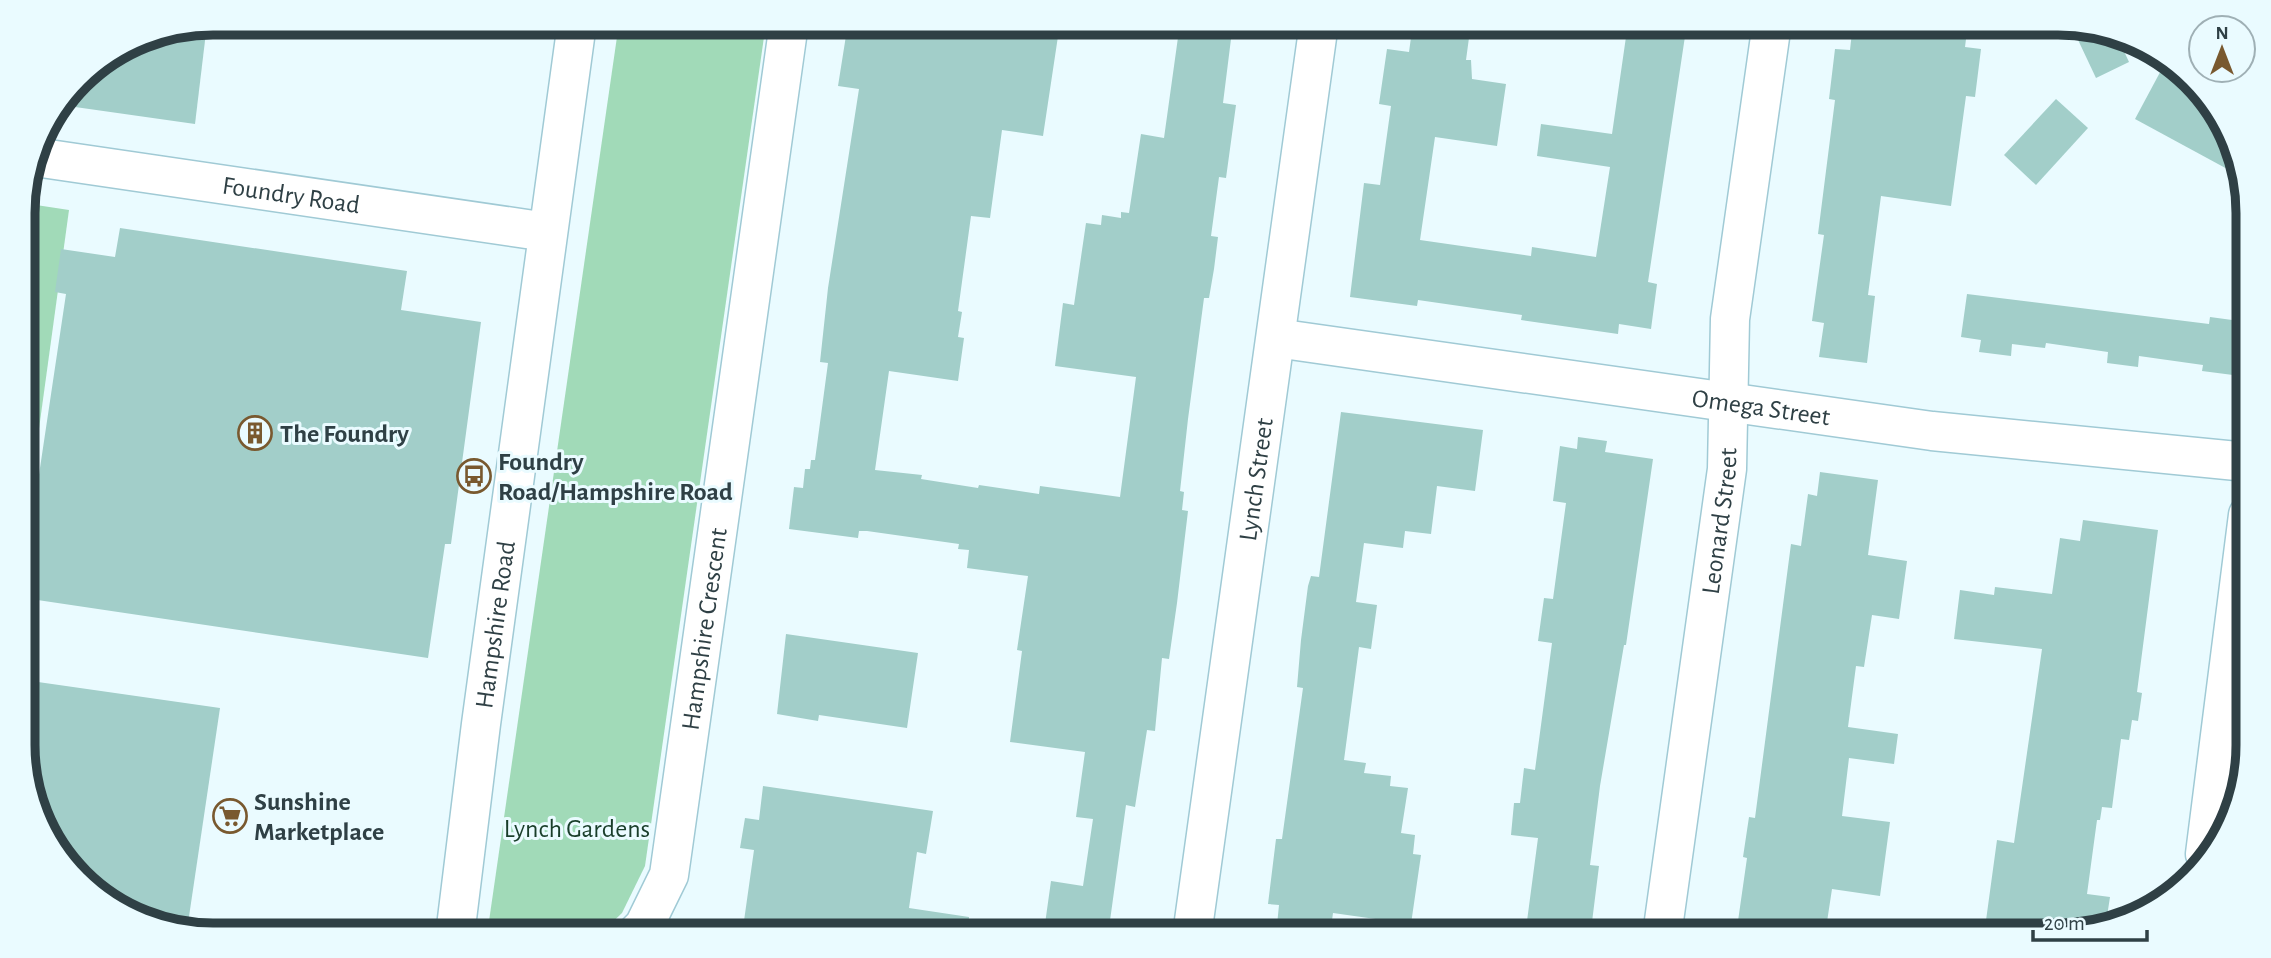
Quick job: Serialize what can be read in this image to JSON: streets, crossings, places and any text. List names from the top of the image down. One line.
{"streets":{"street":["Foundry Road","Omega Street","Lynch Street","Leonard Street","Hampshire Road","Hampshire Crescent"]},"crossings":[["Foundry Road","Hampshire Road"],["Omega Street","Lynch Street"],["Omega Street","Leonard Street"]],"parks":["Lynch Gardens"],"places":{"building":["The Foundry"],"bus stop":["Foundry Road/Hampshire Road"],"supermarket":["Sunshine Marketplace"]},"scale_bar":"20 m","north":"top"}
